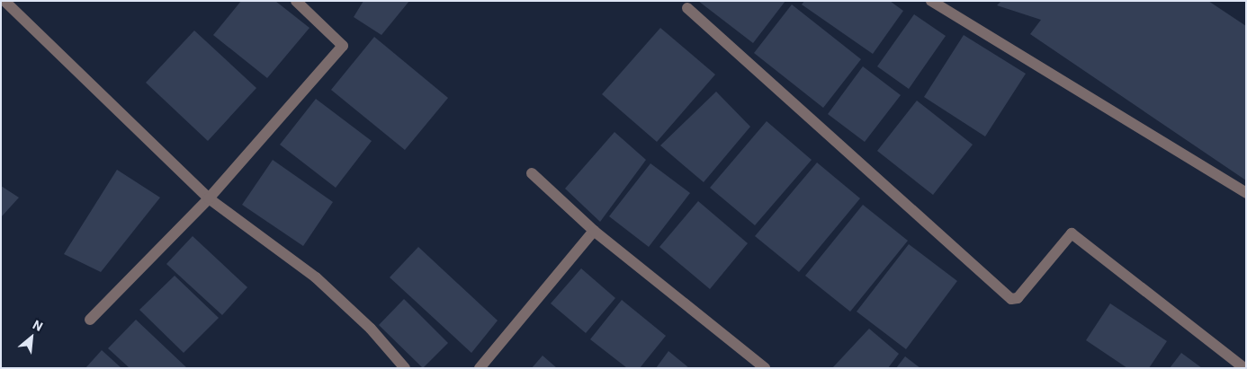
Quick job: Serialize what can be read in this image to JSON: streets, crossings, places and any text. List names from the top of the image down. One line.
{"north":"top right"}
